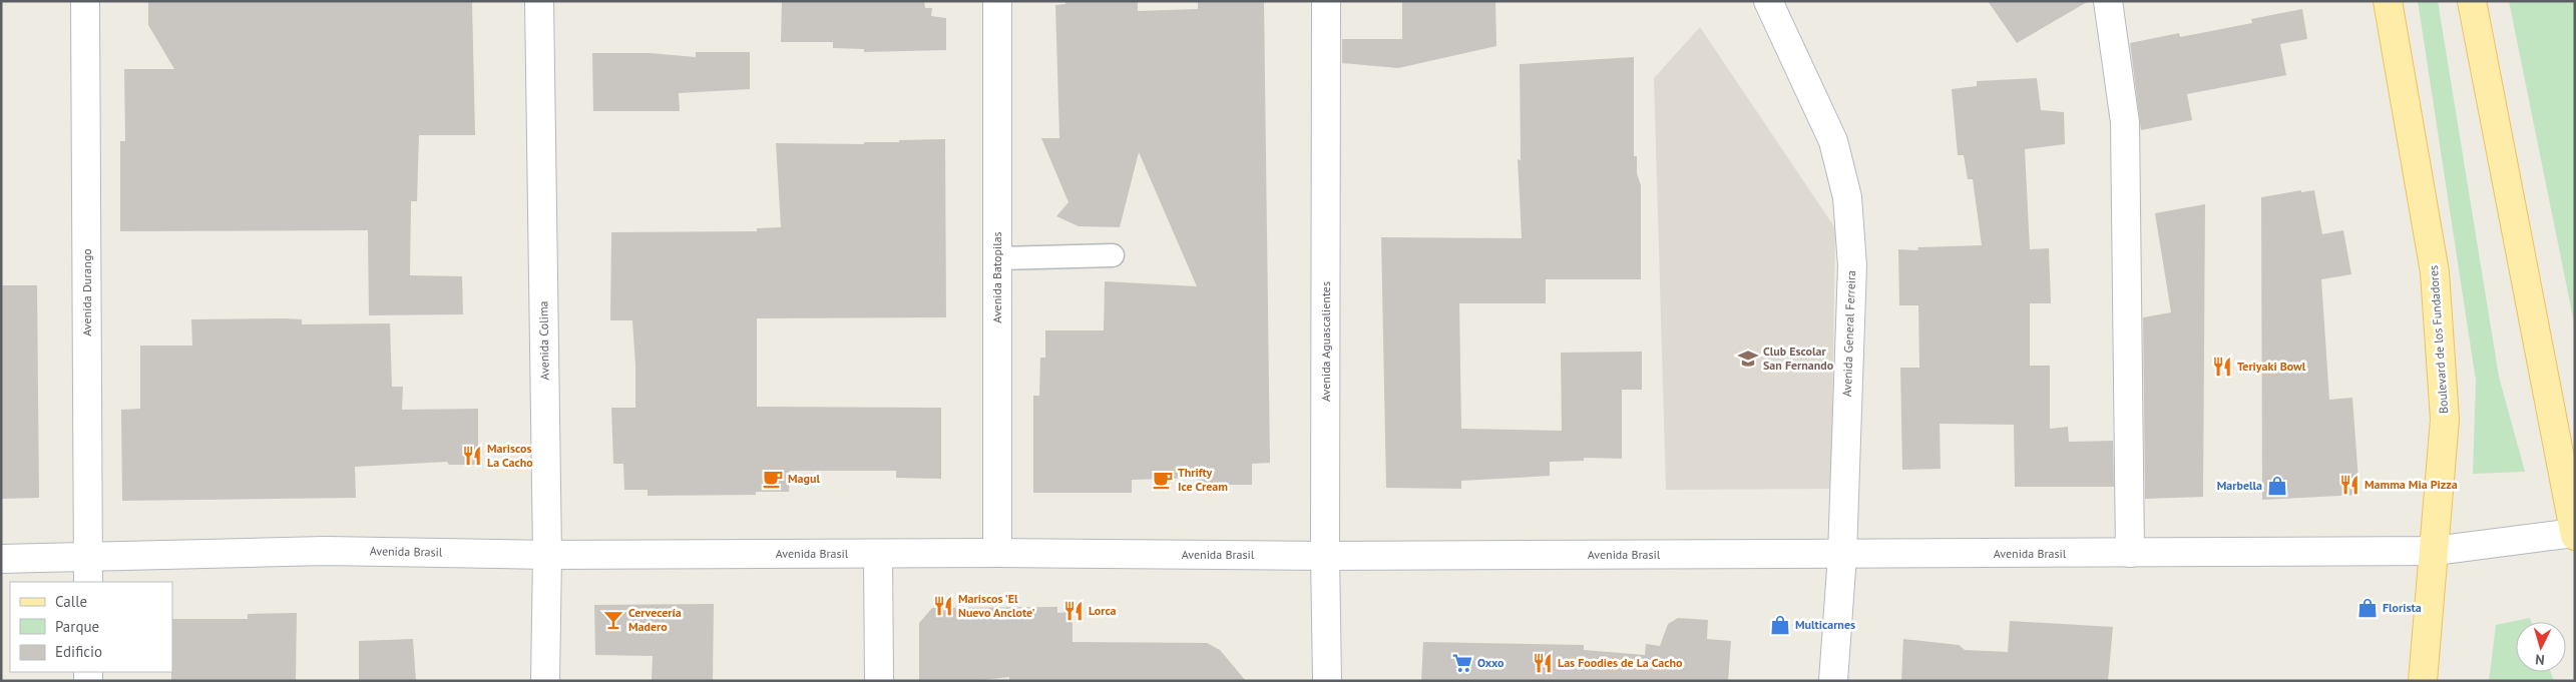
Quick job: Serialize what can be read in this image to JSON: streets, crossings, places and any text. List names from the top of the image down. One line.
{"streets":{"main road":["Boulevard de los Fundadores"],"street":["Avenida Batopilas","Avenida Durango","Avenida General Ferreira","Avenida Colima","Avenida Aguascalientes","Avenida Brasil"]},"crossings":[["Avenida Batopilas","Avenida Brasil"],["Avenida Durango","Avenida Brasil"],["Avenida General Ferreira","Avenida Brasil"],["Boulevard de los Fundadores","Avenida Brasil"],["Avenida Colima","Avenida Brasil"],["Avenida Aguascalientes","Avenida Brasil"]],"places":{"school or university":["Club Escolar San Fernando"],"restaurant":["Teriyaki Bowl","Mariscos La Cacho","Mamma Mia Pizza","Mariscos 'El Nuevo Anclote'","Lorca","Las Foodies de La Cacho"],"cafe":["Magul","Thrifty Ice Cream"],"shop":["Marbella","Florista","Multicarnes"],"bar":["Cervecería Madero"],"supermarket":["Oxxo"]},"legend":["Calle","Parque","Edificio"],"north":"bottom"}
